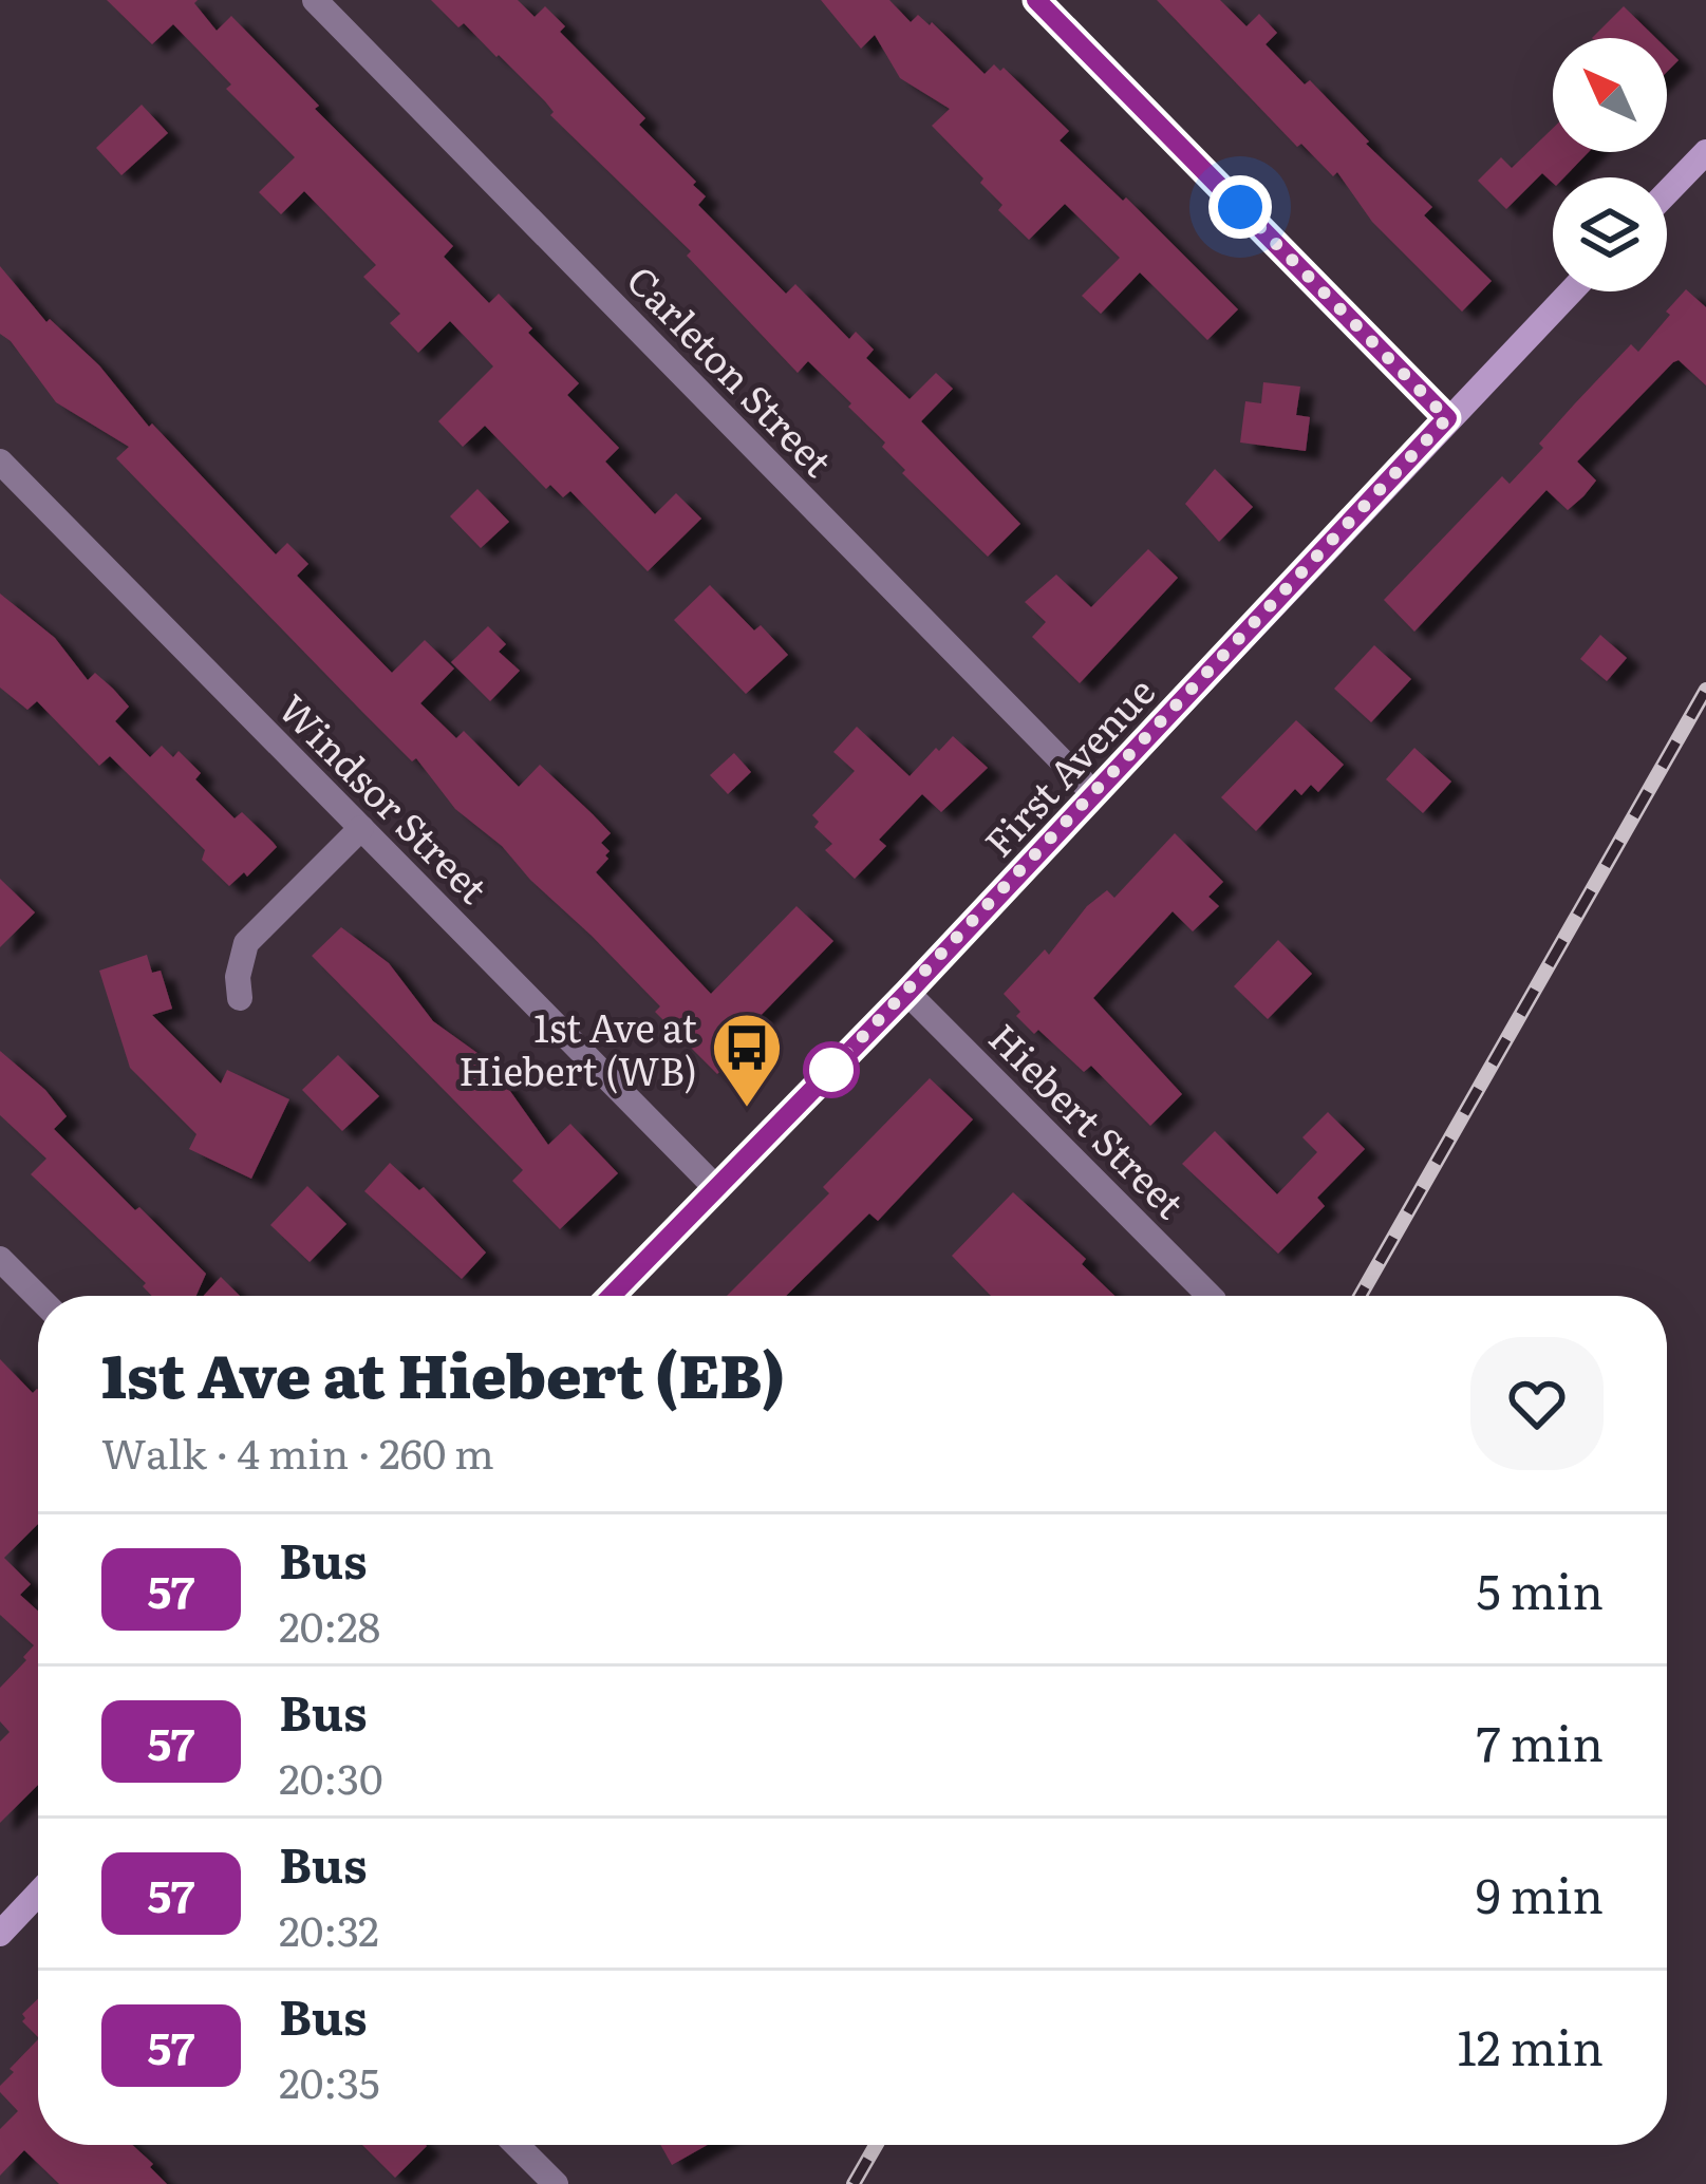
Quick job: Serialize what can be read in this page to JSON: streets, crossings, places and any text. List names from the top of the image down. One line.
{"streets":{"street":["Carleton Street","First Avenue","Windsor Street","Hiebert Street"]},"crossings":[["Carleton Street","First Avenue"],["First Avenue","Windsor Street"],["First Avenue","Hiebert Street"]],"places":{"bus stop":["1st Ave at Hiebert (WB)"]},"lines":["bus line 57"],"north":"top left","page":{"heading":["1st Ave at Hiebert (EB)","Walk · 4 min · 260 m"],"list":[{"mark":"57","name":"Bus","note":"20:28","value":"5 min"},{"mark":"57","name":"Bus","note":"20:30","value":"7 min"},{"mark":"57","name":"Bus","note":"20:32","value":"9 min"},{"mark":"57","name":"Bus","note":"20:35","value":"12 min"}]}}
